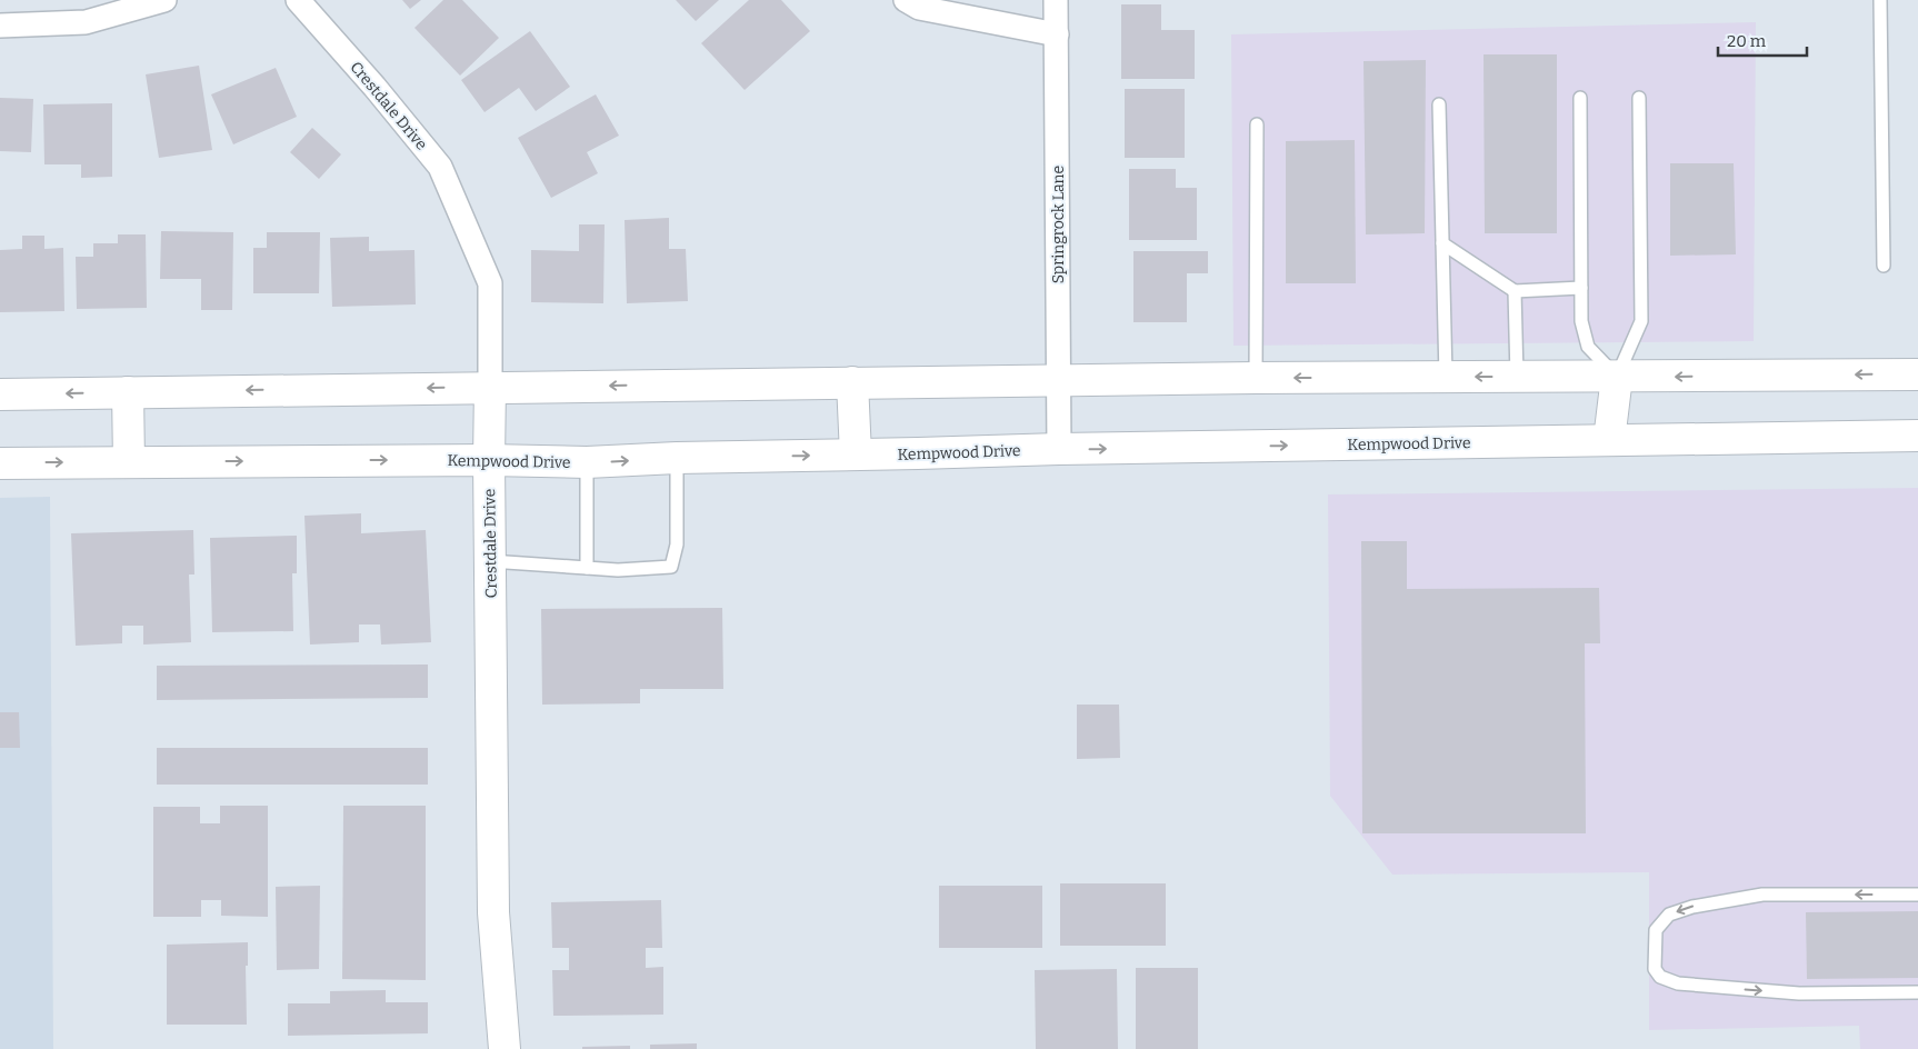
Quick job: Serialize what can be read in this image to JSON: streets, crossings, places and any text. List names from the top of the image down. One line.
{"streets":{"main road":["Crestdale Drive","Kempwood Drive"],"street":["Springrock Lane"]},"crossings":[["Crestdale Drive","Kempwood Drive"],["Springrock Lane","Kempwood Drive"]],"scale_bar":"20 m"}
